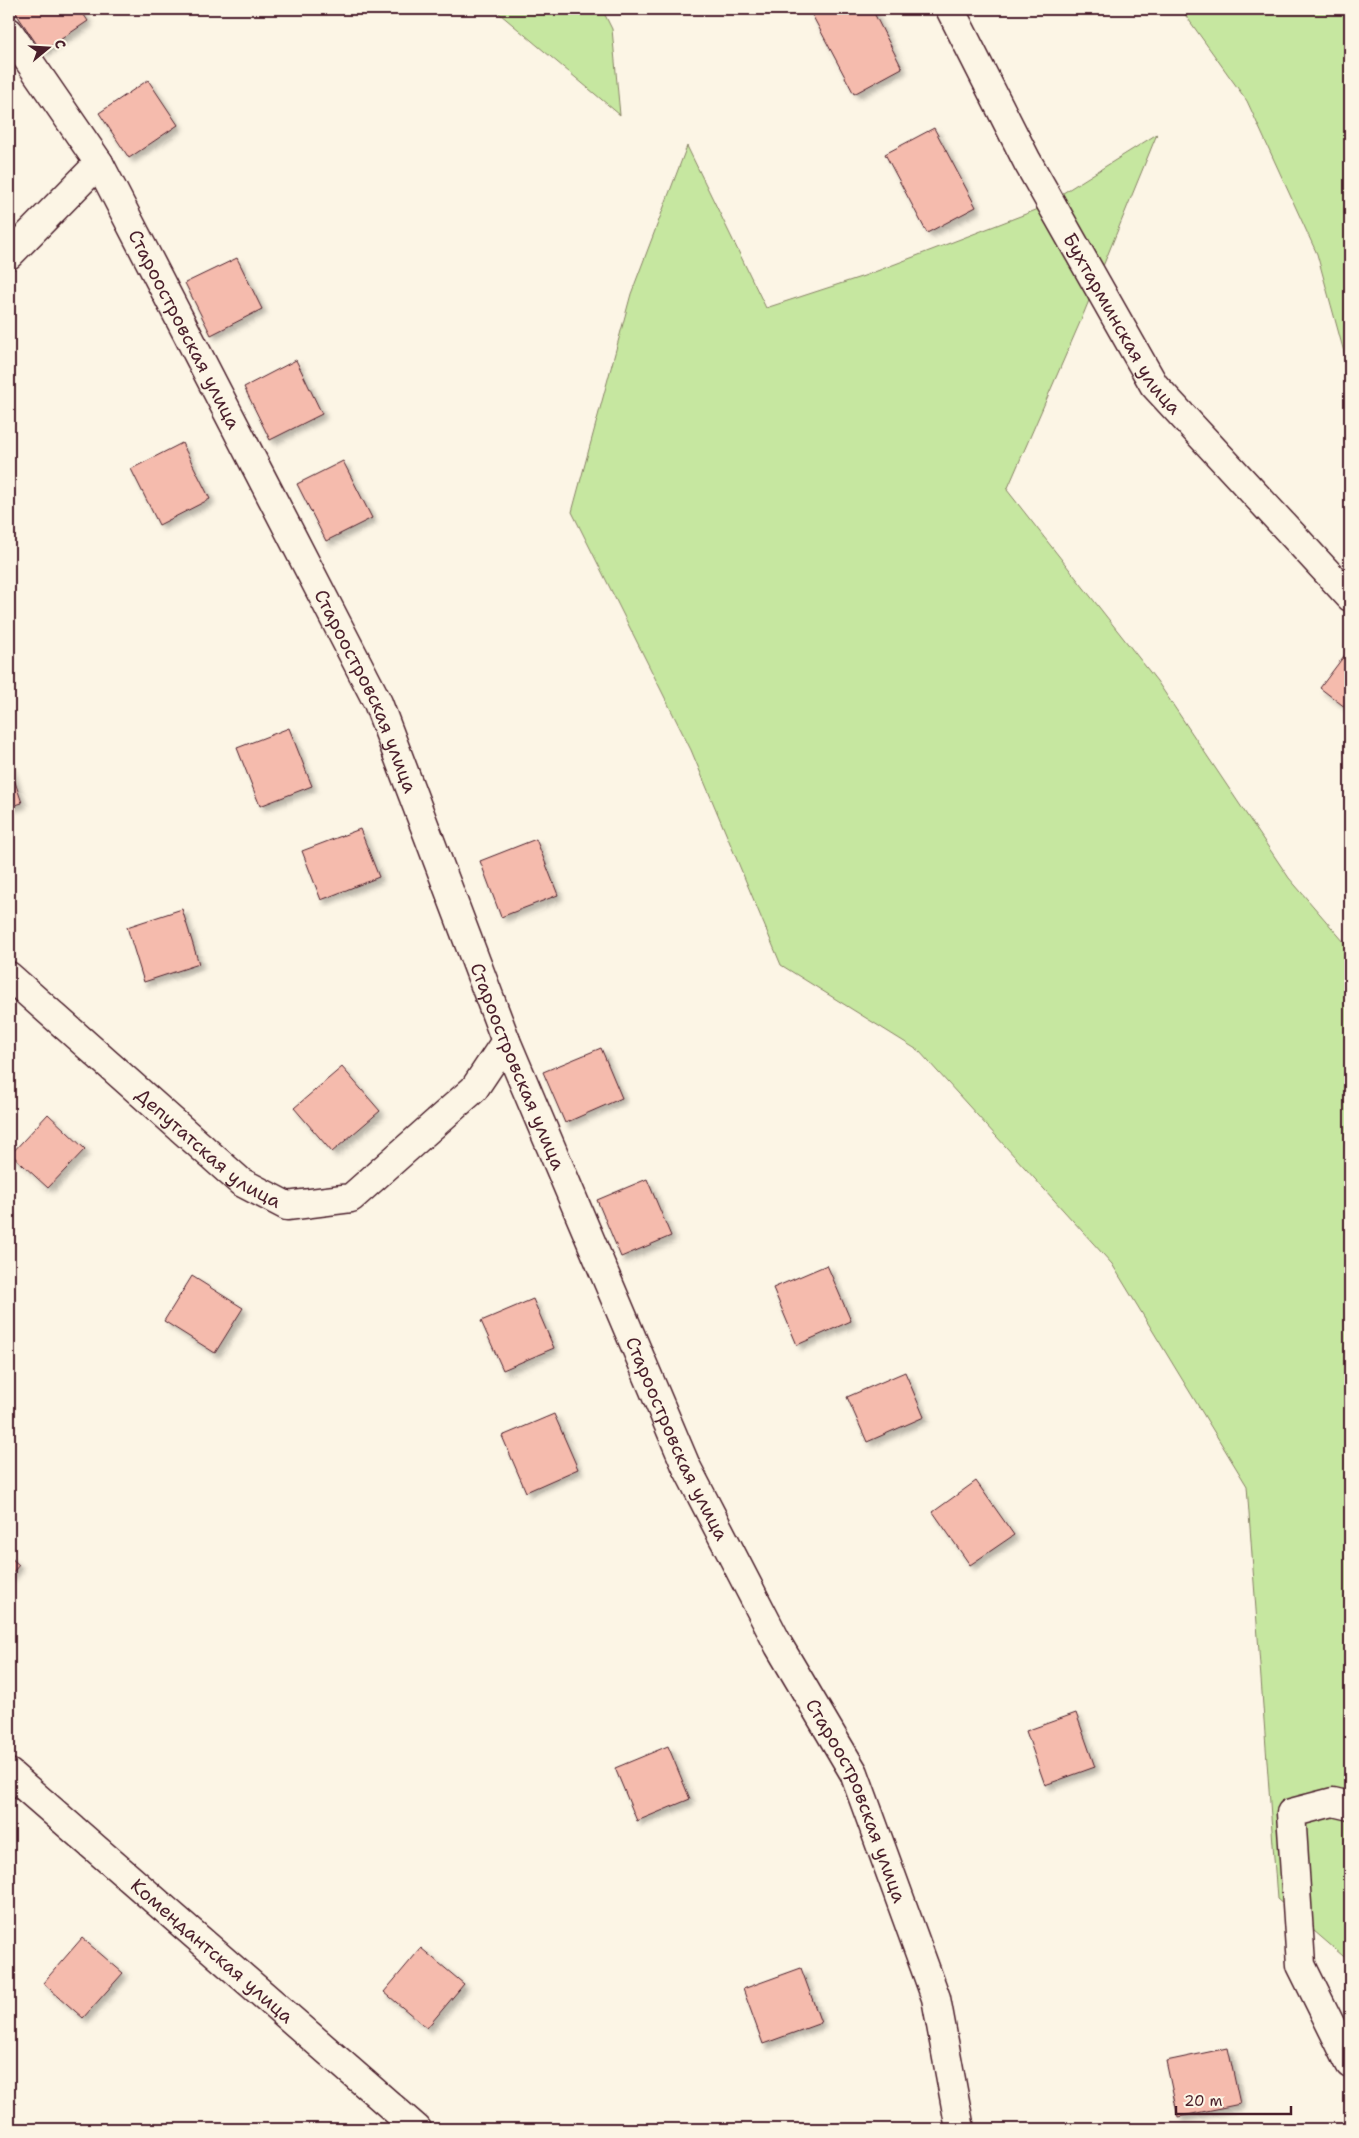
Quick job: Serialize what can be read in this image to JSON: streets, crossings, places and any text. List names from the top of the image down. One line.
{"streets":{"street":["Бухтарминская улица","Староостровская улица","Депутатская улица","Комендантская улица"]},"crossings":[["Староостровская улица","Депутатская улица"]],"scale_bar":"20 m","north":"right"}
